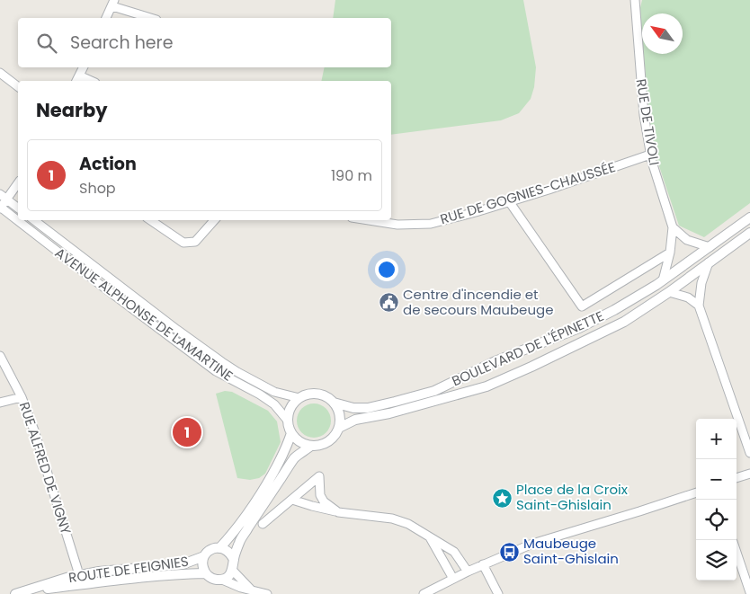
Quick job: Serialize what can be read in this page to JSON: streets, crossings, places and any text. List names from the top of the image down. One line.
{"streets":{"street":["RUE DE TIVOLI","RUE DE GOGNIES-CHAUSSÉE","AVENUE ALPHONSE DE LAMARTINE","BOULEVARD DE L'ÉPINETTE","RUE ALFRED DE VIGNY","ROUTE DE FEIGNIES"]},"crossings":[["RUE DE TIVOLI","RUE DE GOGNIES-CHAUSSÉE"],["AVENUE ALPHONSE DE LAMARTINE","BOULEVARD DE L'ÉPINETTE"],["RUE ALFRED DE VIGNY","ROUTE DE FEIGNIES"]],"places":{"public building":["Centre d'incendie et de secours Maubeuge"],"place":["Place de la Croix Saint-Ghislain"],"bus stop":["Maubeuge Saint-Ghislain"]},"north":"top left","page":{"search":"Search here","heading":"Nearby","list":[{"mark":"1","name":"Action","note":"Shop","value":"190 m"}],"pins":"1","map_buttons":["+","−"]}}
